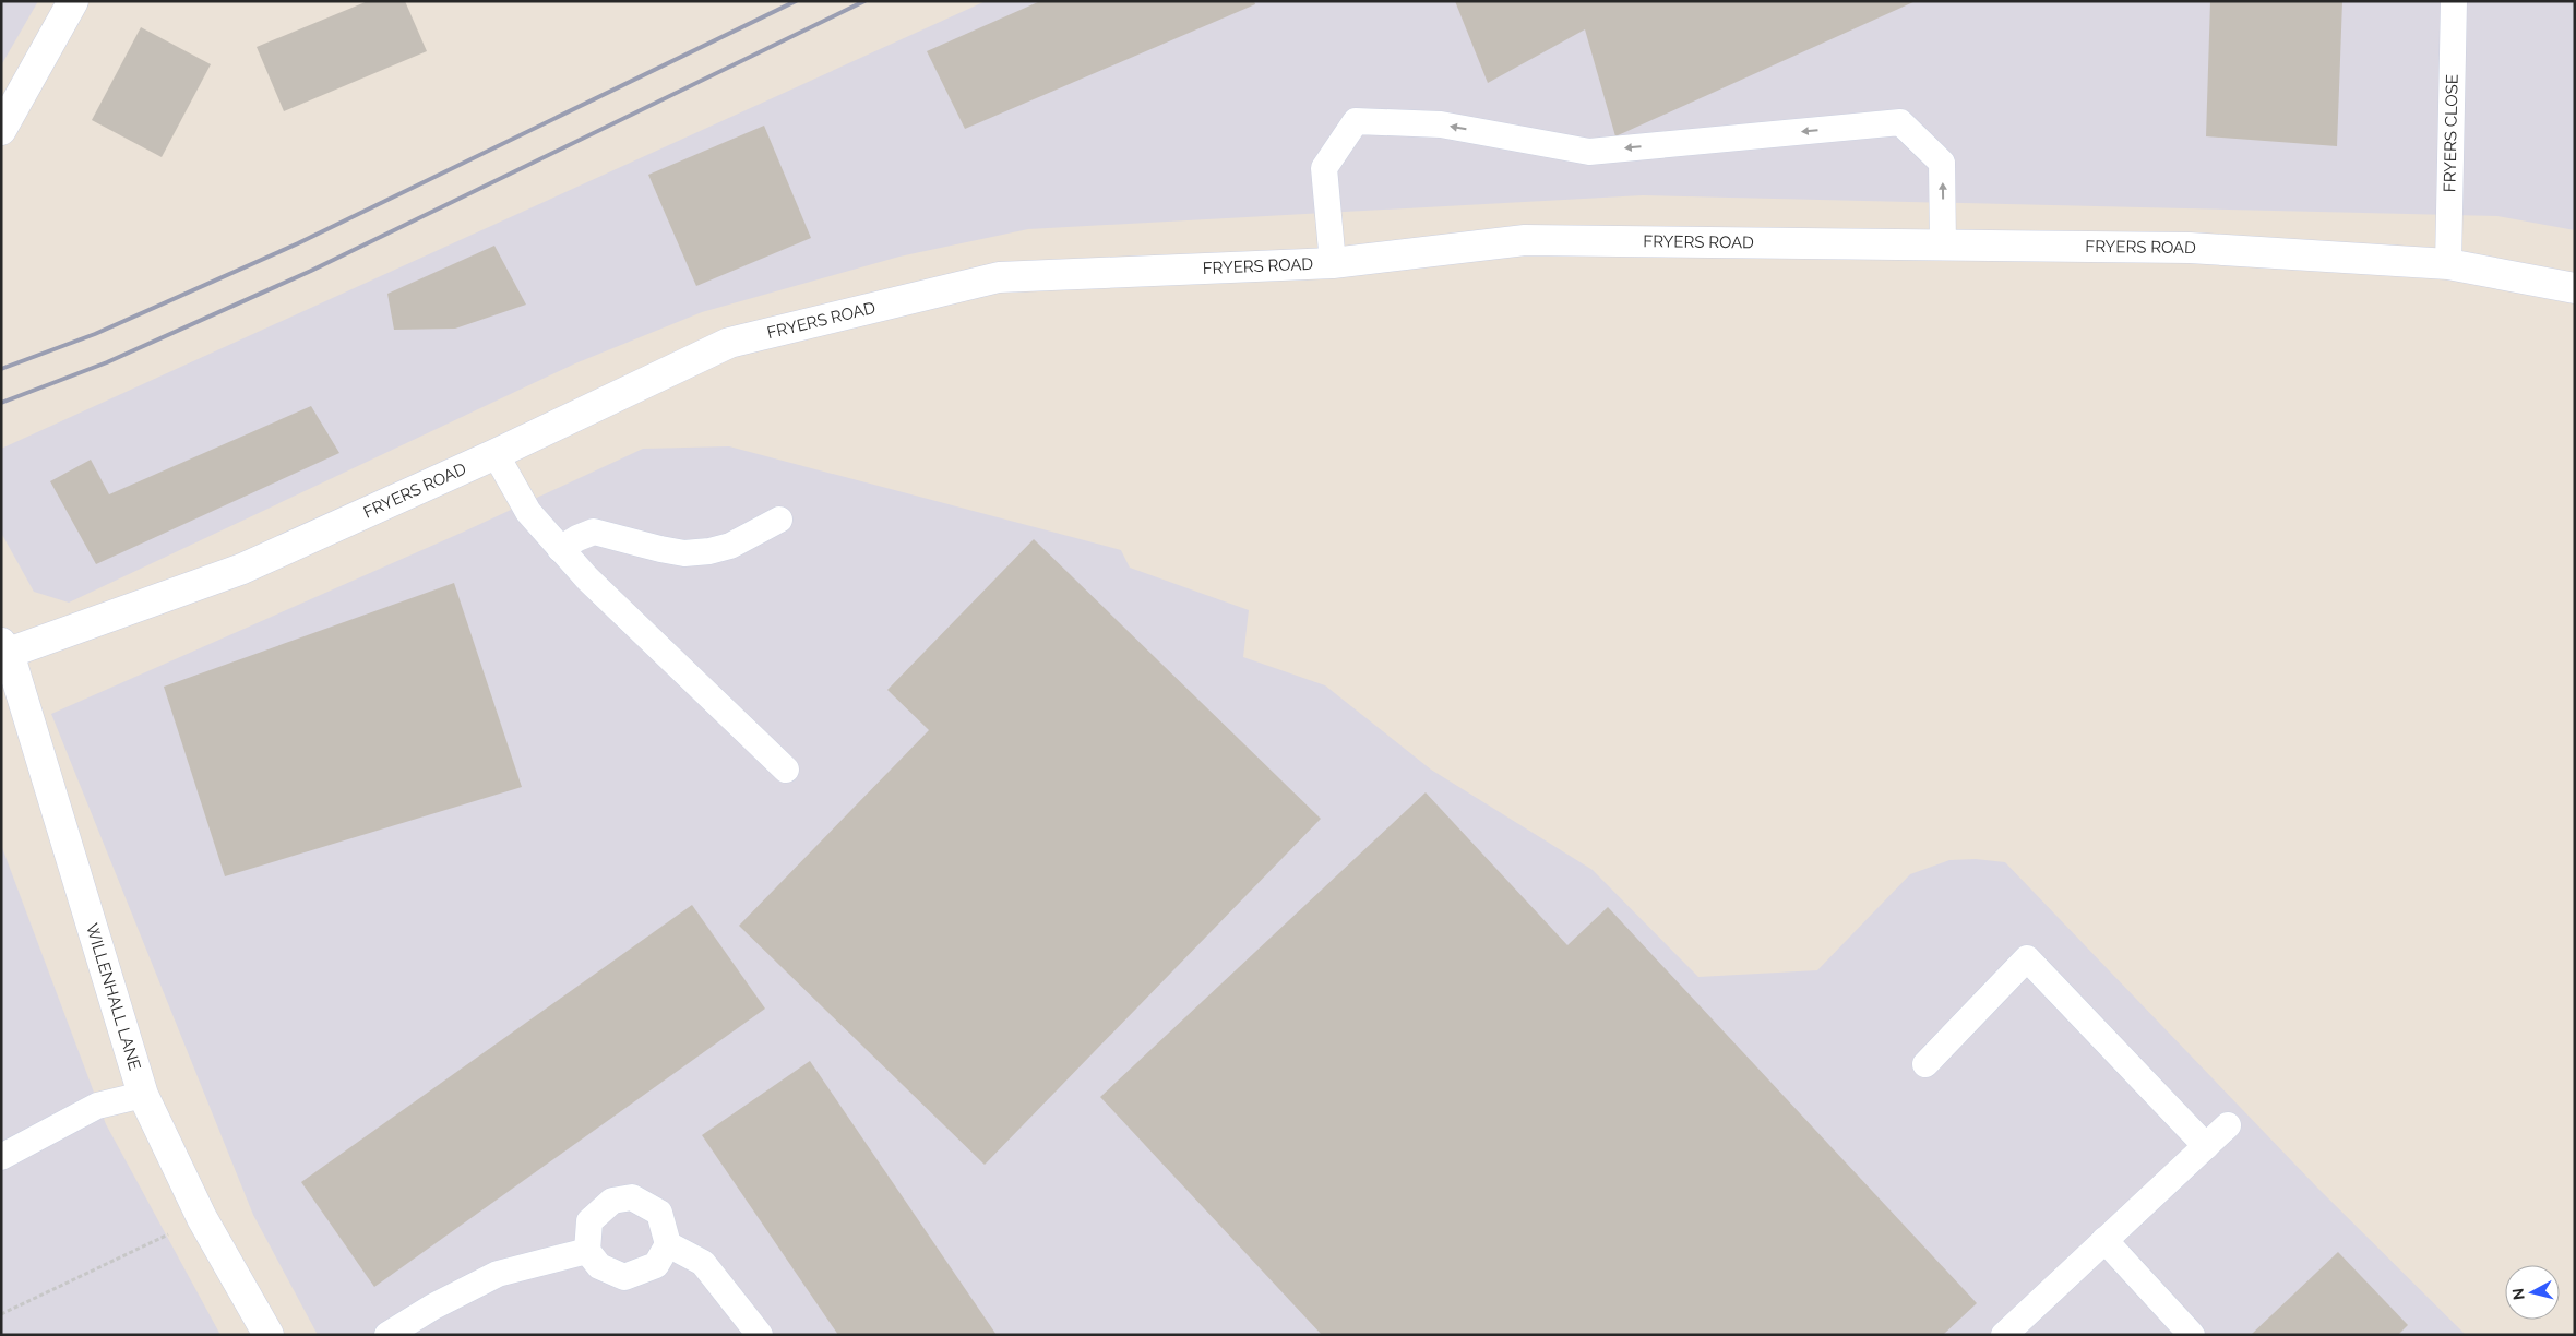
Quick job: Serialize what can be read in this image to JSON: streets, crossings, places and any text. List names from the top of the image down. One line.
{"streets":{"street":["FRYERS ROAD","WILLENHALL LANE"],"lane":["FRYERS CLOSE"]},"crossings":[["FRYERS CLOSE","FRYERS ROAD"],["FRYERS ROAD","WILLENHALL LANE"]],"north":"left"}
